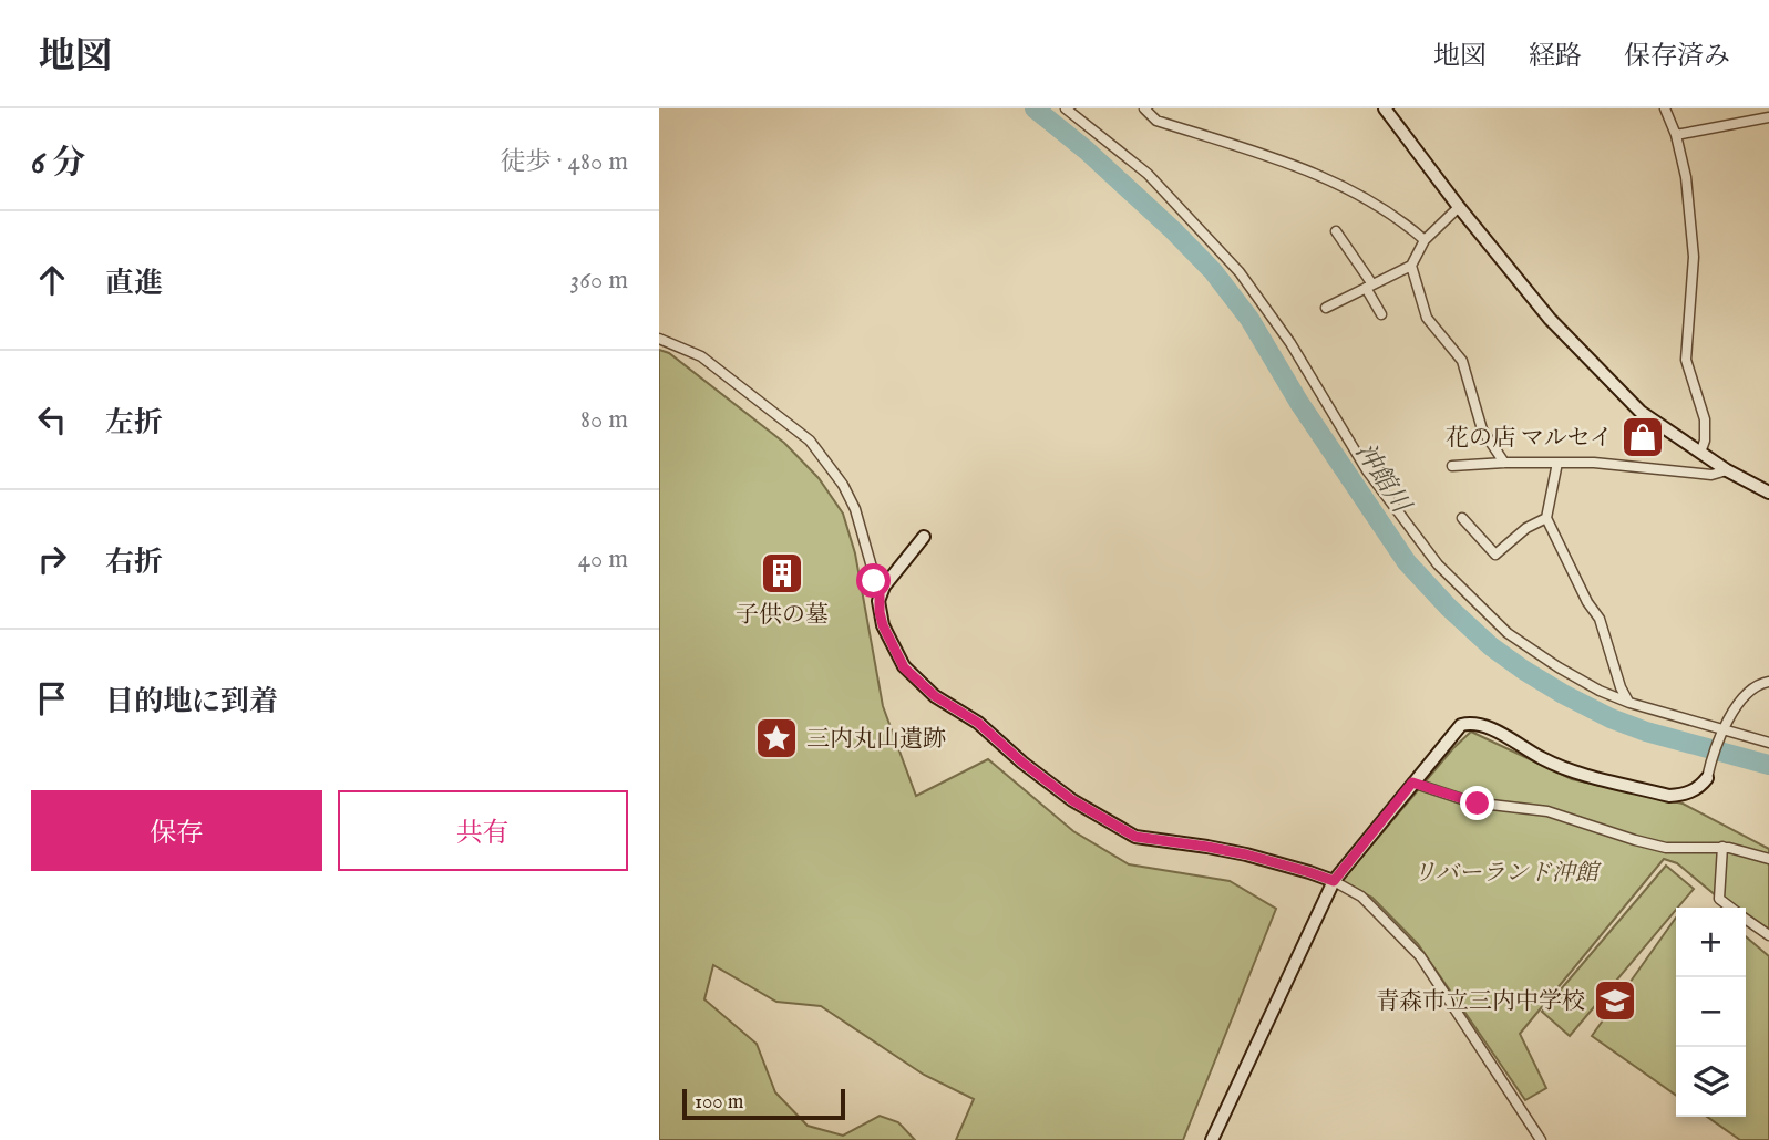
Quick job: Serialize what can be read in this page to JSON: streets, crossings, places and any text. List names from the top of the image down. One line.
{"water":["沖館川"],"parks":["リバーランド沖館"],"places":{"shop":["花の店 マルセイ"],"building":["子供の墓"],"place":["三内丸山遺跡"],"school or university":["青森市立三内中学校"]},"scale_bar":"100 m","page":{"header":"地図","nav":["地図","経路","保存済み"],"heading":["6 分","徒歩 · 480 m"],"list":[["直進","360 m"],["左折","80 m"],["右折","40 m"],"目的地に到着"],"buttons":["保存","共有"],"map_buttons":["+","−"],"scale":"100 m"}}
